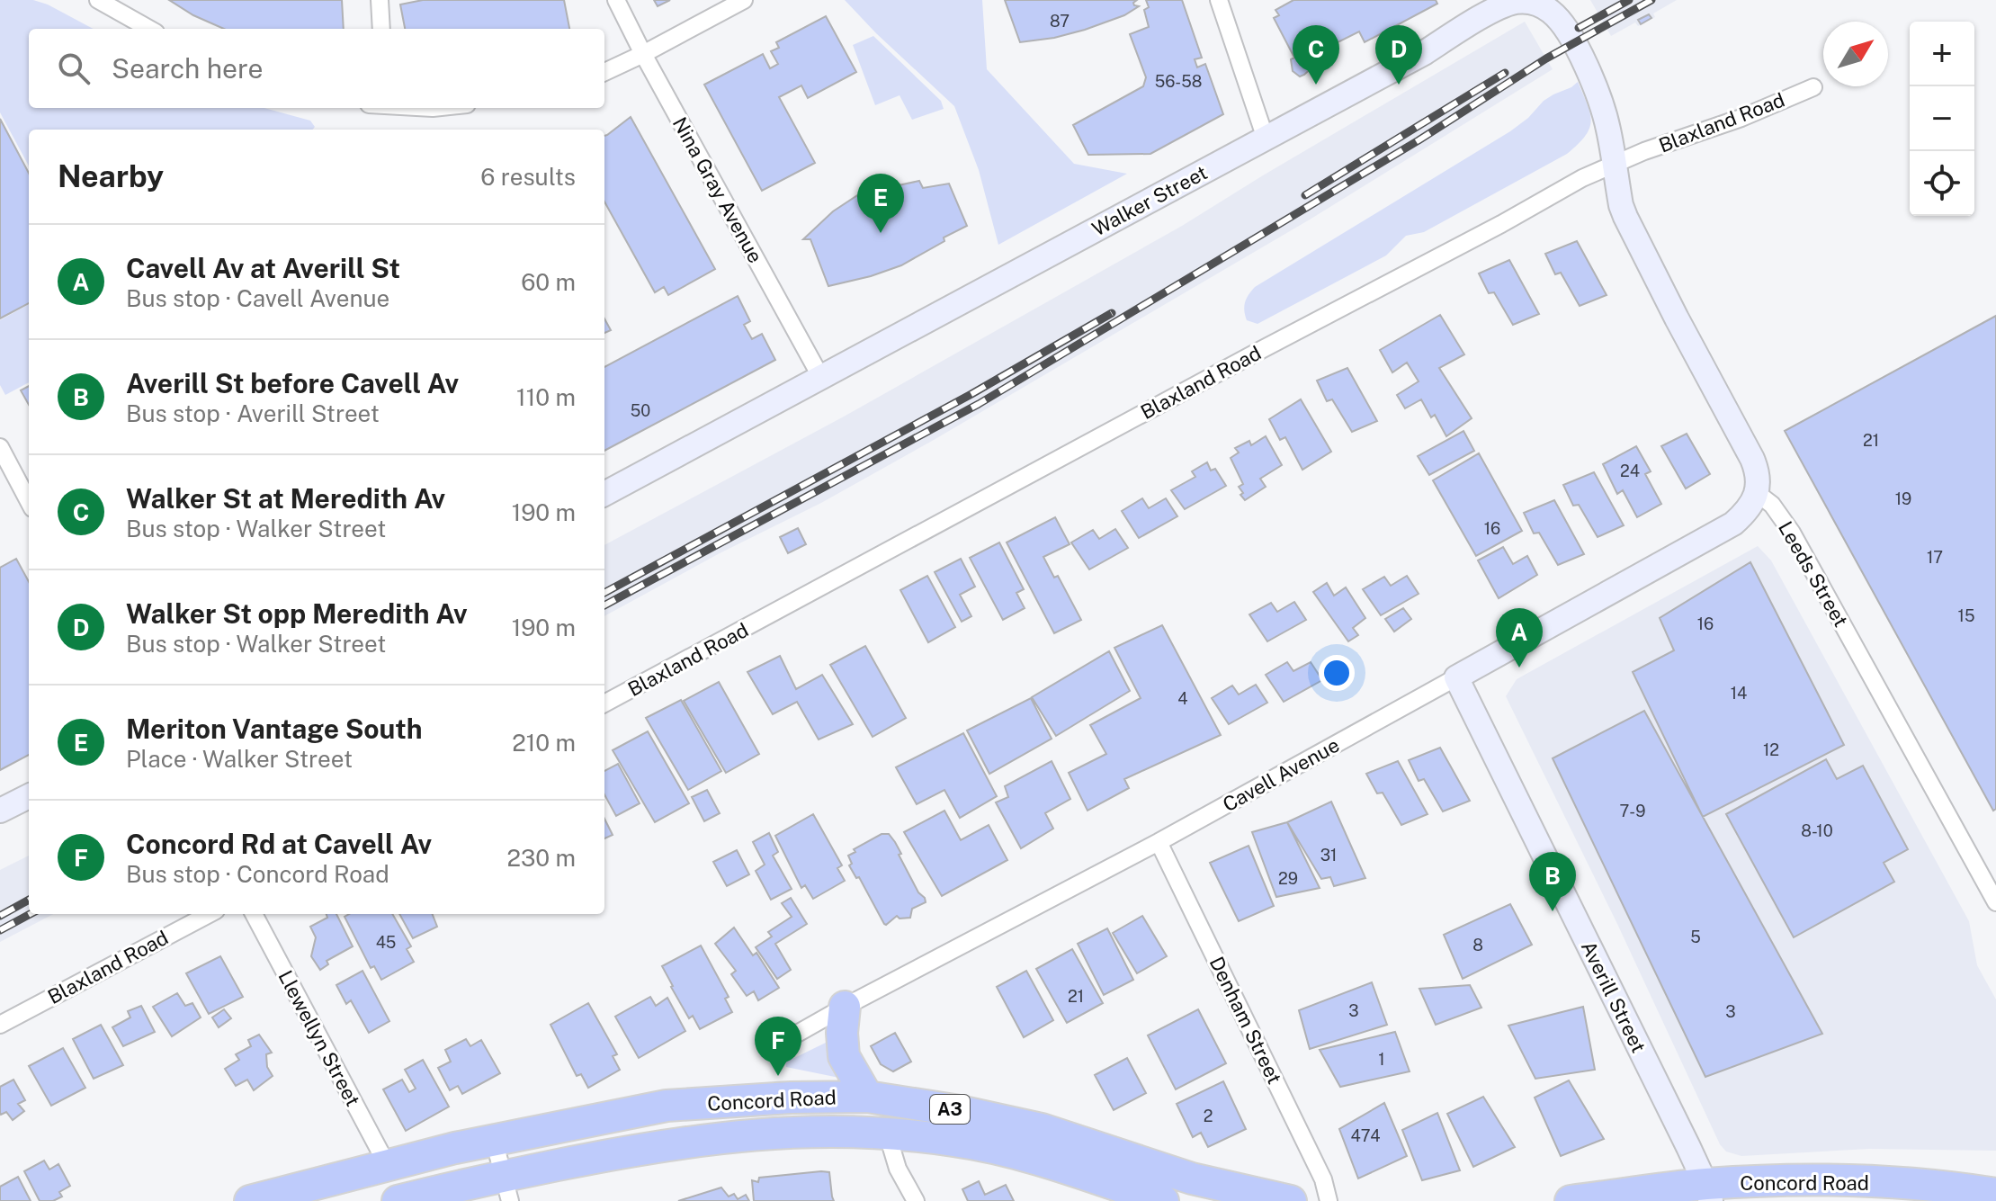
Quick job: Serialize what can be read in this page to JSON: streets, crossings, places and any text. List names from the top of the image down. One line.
{"streets":{"highway":["Concord Road","A3"],"street":["Blaxland Road","Nina Gray Avenue","Walker Street","Leeds Street","Cavell Avenue","Averill Street","Denham Street","Llewellyn Street"]},"crossings":[["Blaxland Road","Walker Street"],["Nina Gray Avenue","Walker Street"],["Leeds Street","Cavell Avenue"],["Cavell Avenue","Averill Street"],["Cavell Avenue","Denham Street"],["Averill Street","Concord Road"],["Llewellyn Street","Concord Road"]],"house_numbers":["87","56-58","50","21","24","19","16","17","15","16","14","4","12","7-9","8-10","31","29","5","45","8","21","3","3","1","2","474"],"north":"top right","page":{"map_buttons":["+","−"],"pins":["C","D","E","A","B","F"],"search":"Search here","heading":["Nearby","6 results"],"list":[{"mark":"A","name":"Cavell Av at Averill St","note":"Bus stop · Cavell Avenue","value":"60 m"},{"mark":"B","name":"Averill St before Cavell Av","note":"Bus stop · Averill Street","value":"110 m"},{"mark":"C","name":"Walker St at Meredith Av","note":"Bus stop · Walker Street","value":"190 m"},{"mark":"D","name":"Walker St opp Meredith Av","note":"Bus stop · Walker Street","value":"190 m"},{"mark":"E","name":"Meriton Vantage South","note":"Place · Walker Street","value":"210 m"},{"mark":"F","name":"Concord Rd at Cavell Av","note":"Bus stop · Concord Road","value":"230 m"}]}}
